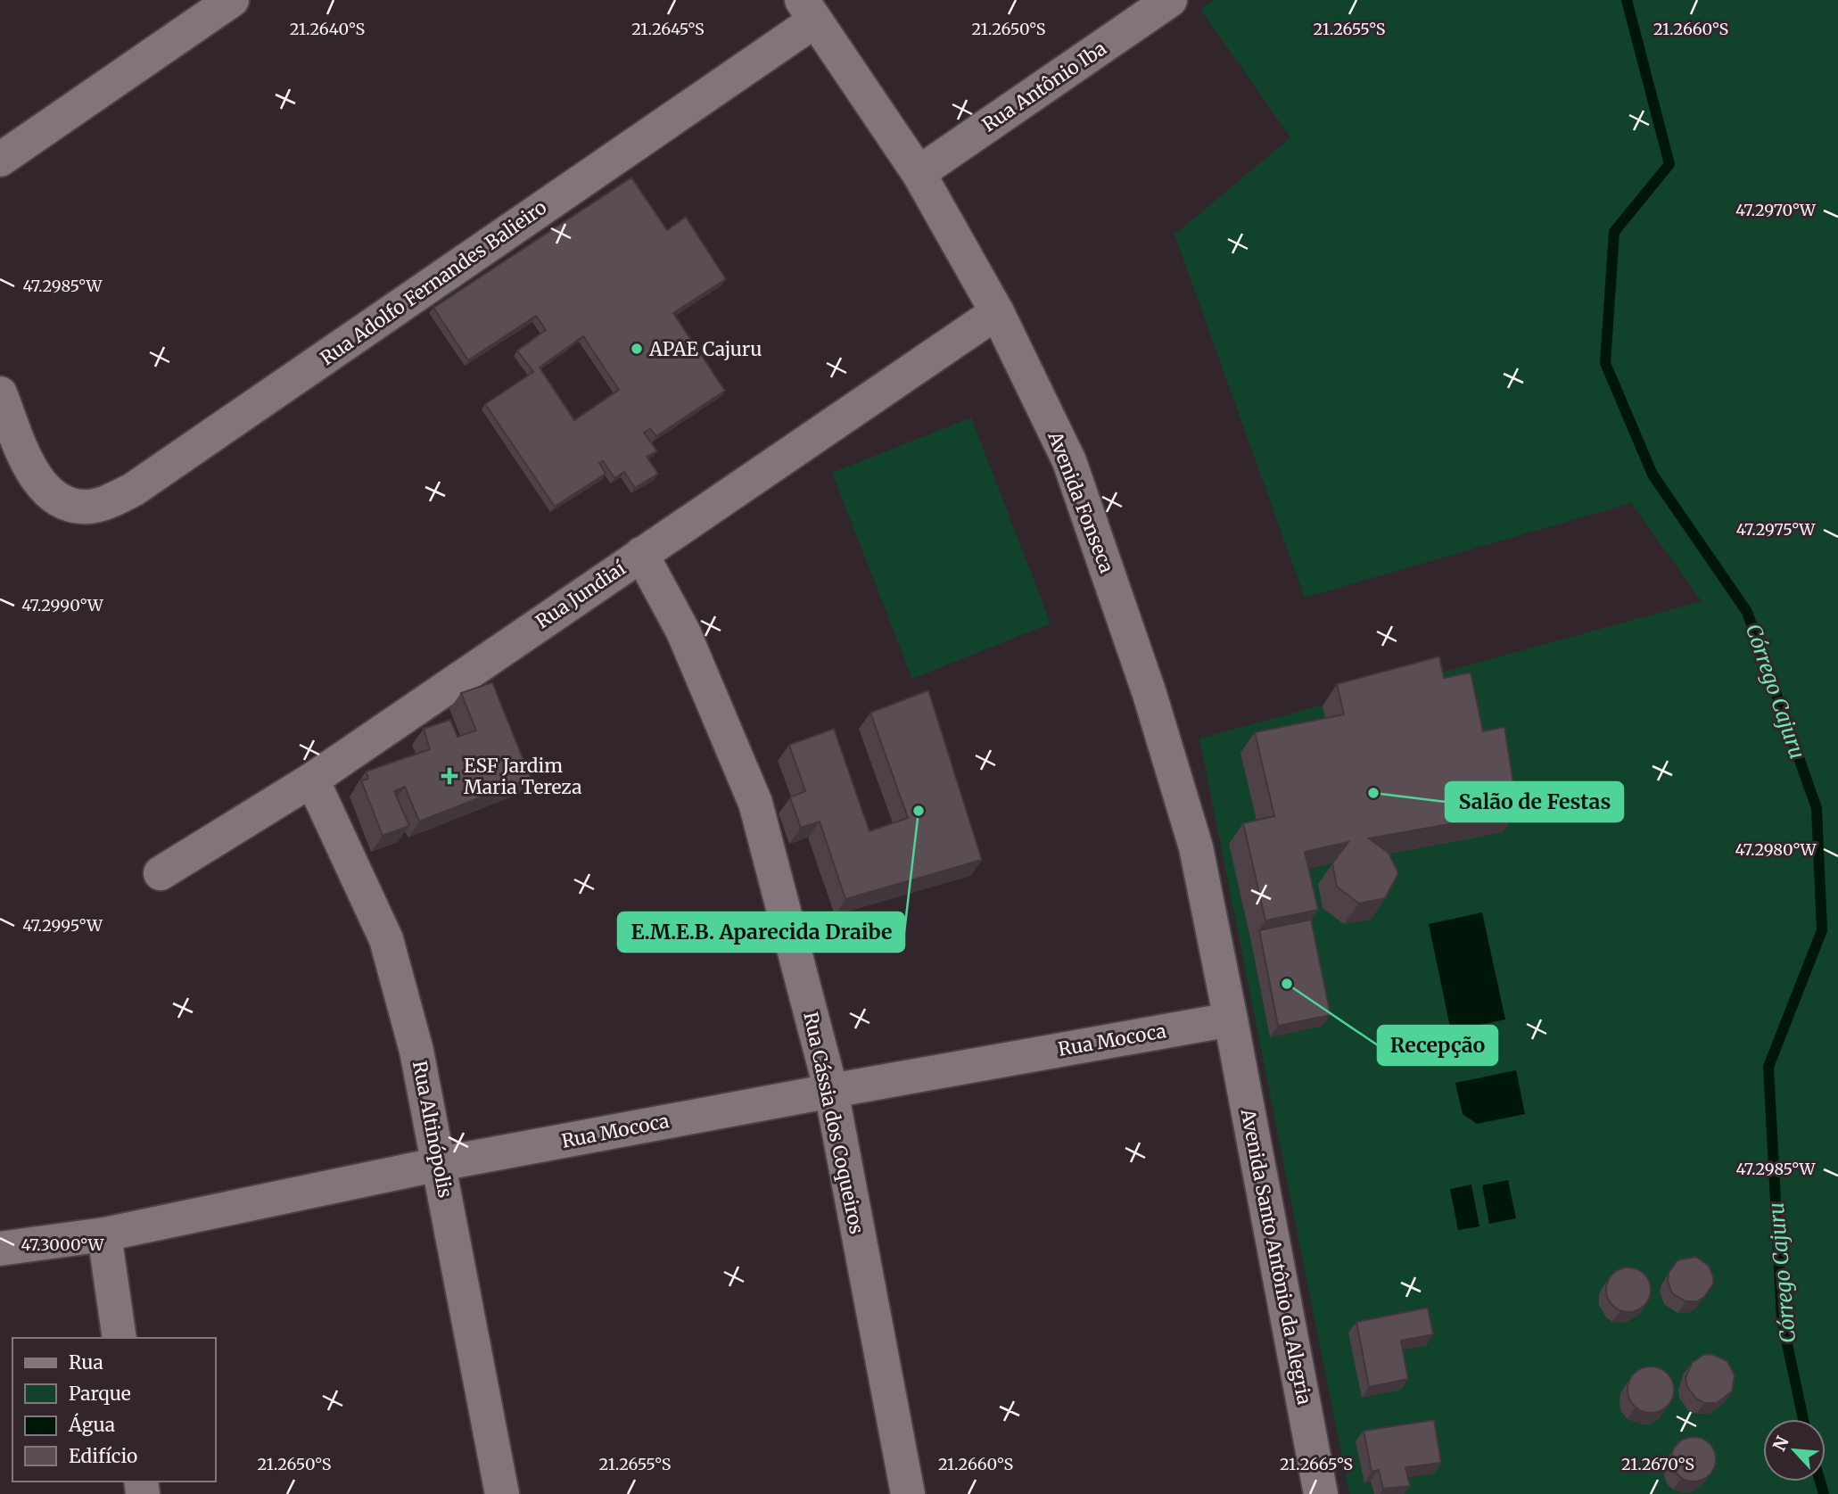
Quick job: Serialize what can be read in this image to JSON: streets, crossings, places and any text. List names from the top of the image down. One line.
{"streets":{"street":["Rua Antônio Iba","Rua Adolfo Fernandes Balieiro","Avenida Fonseca","Rua Jundiaí","Rua Mococa","Rua Cássia dos Coqueiros","Rua Altinópolis","Avenida Santo Antônio da Alegria"]},"crossings":[["Rua Antônio Iba","Avenida Fonseca"],["Rua Adolfo Fernandes Balieiro","Avenida Fonseca"],["Avenida Fonseca","Rua Jundiaí"],["Avenida Fonseca","Rua Mococa"],["Avenida Fonseca","Avenida Santo Antônio da Alegria"],["Rua Jundiaí","Rua Cássia dos Coqueiros"],["Rua Jundiaí","Rua Altinópolis"],["Rua Mococa","Rua Cássia dos Coqueiros"],["Rua Mococa","Rua Altinópolis"],["Rua Mococa","Avenida Santo Antônio da Alegria"]],"water":["Córrego Cajuru"],"places":{"other":["APAE Cajuru","Salão de Festas","E.M.E.B. Aparecida Draibe","Recepção"],"health":["ESF Jardim Maria Tereza"]},"legend":["Rua","Parque","Água","Edifício"],"north":"top left","coordinates":["21.2640°S","21.2645°S","21.2650°S","21.2655°S","21.2660°S","47.2970°W","47.2985°W","47.2975°W","47.2990°W","47.2980°W","47.2995°W","47.3000°W","21.2665°S","21.2670°S"]}
